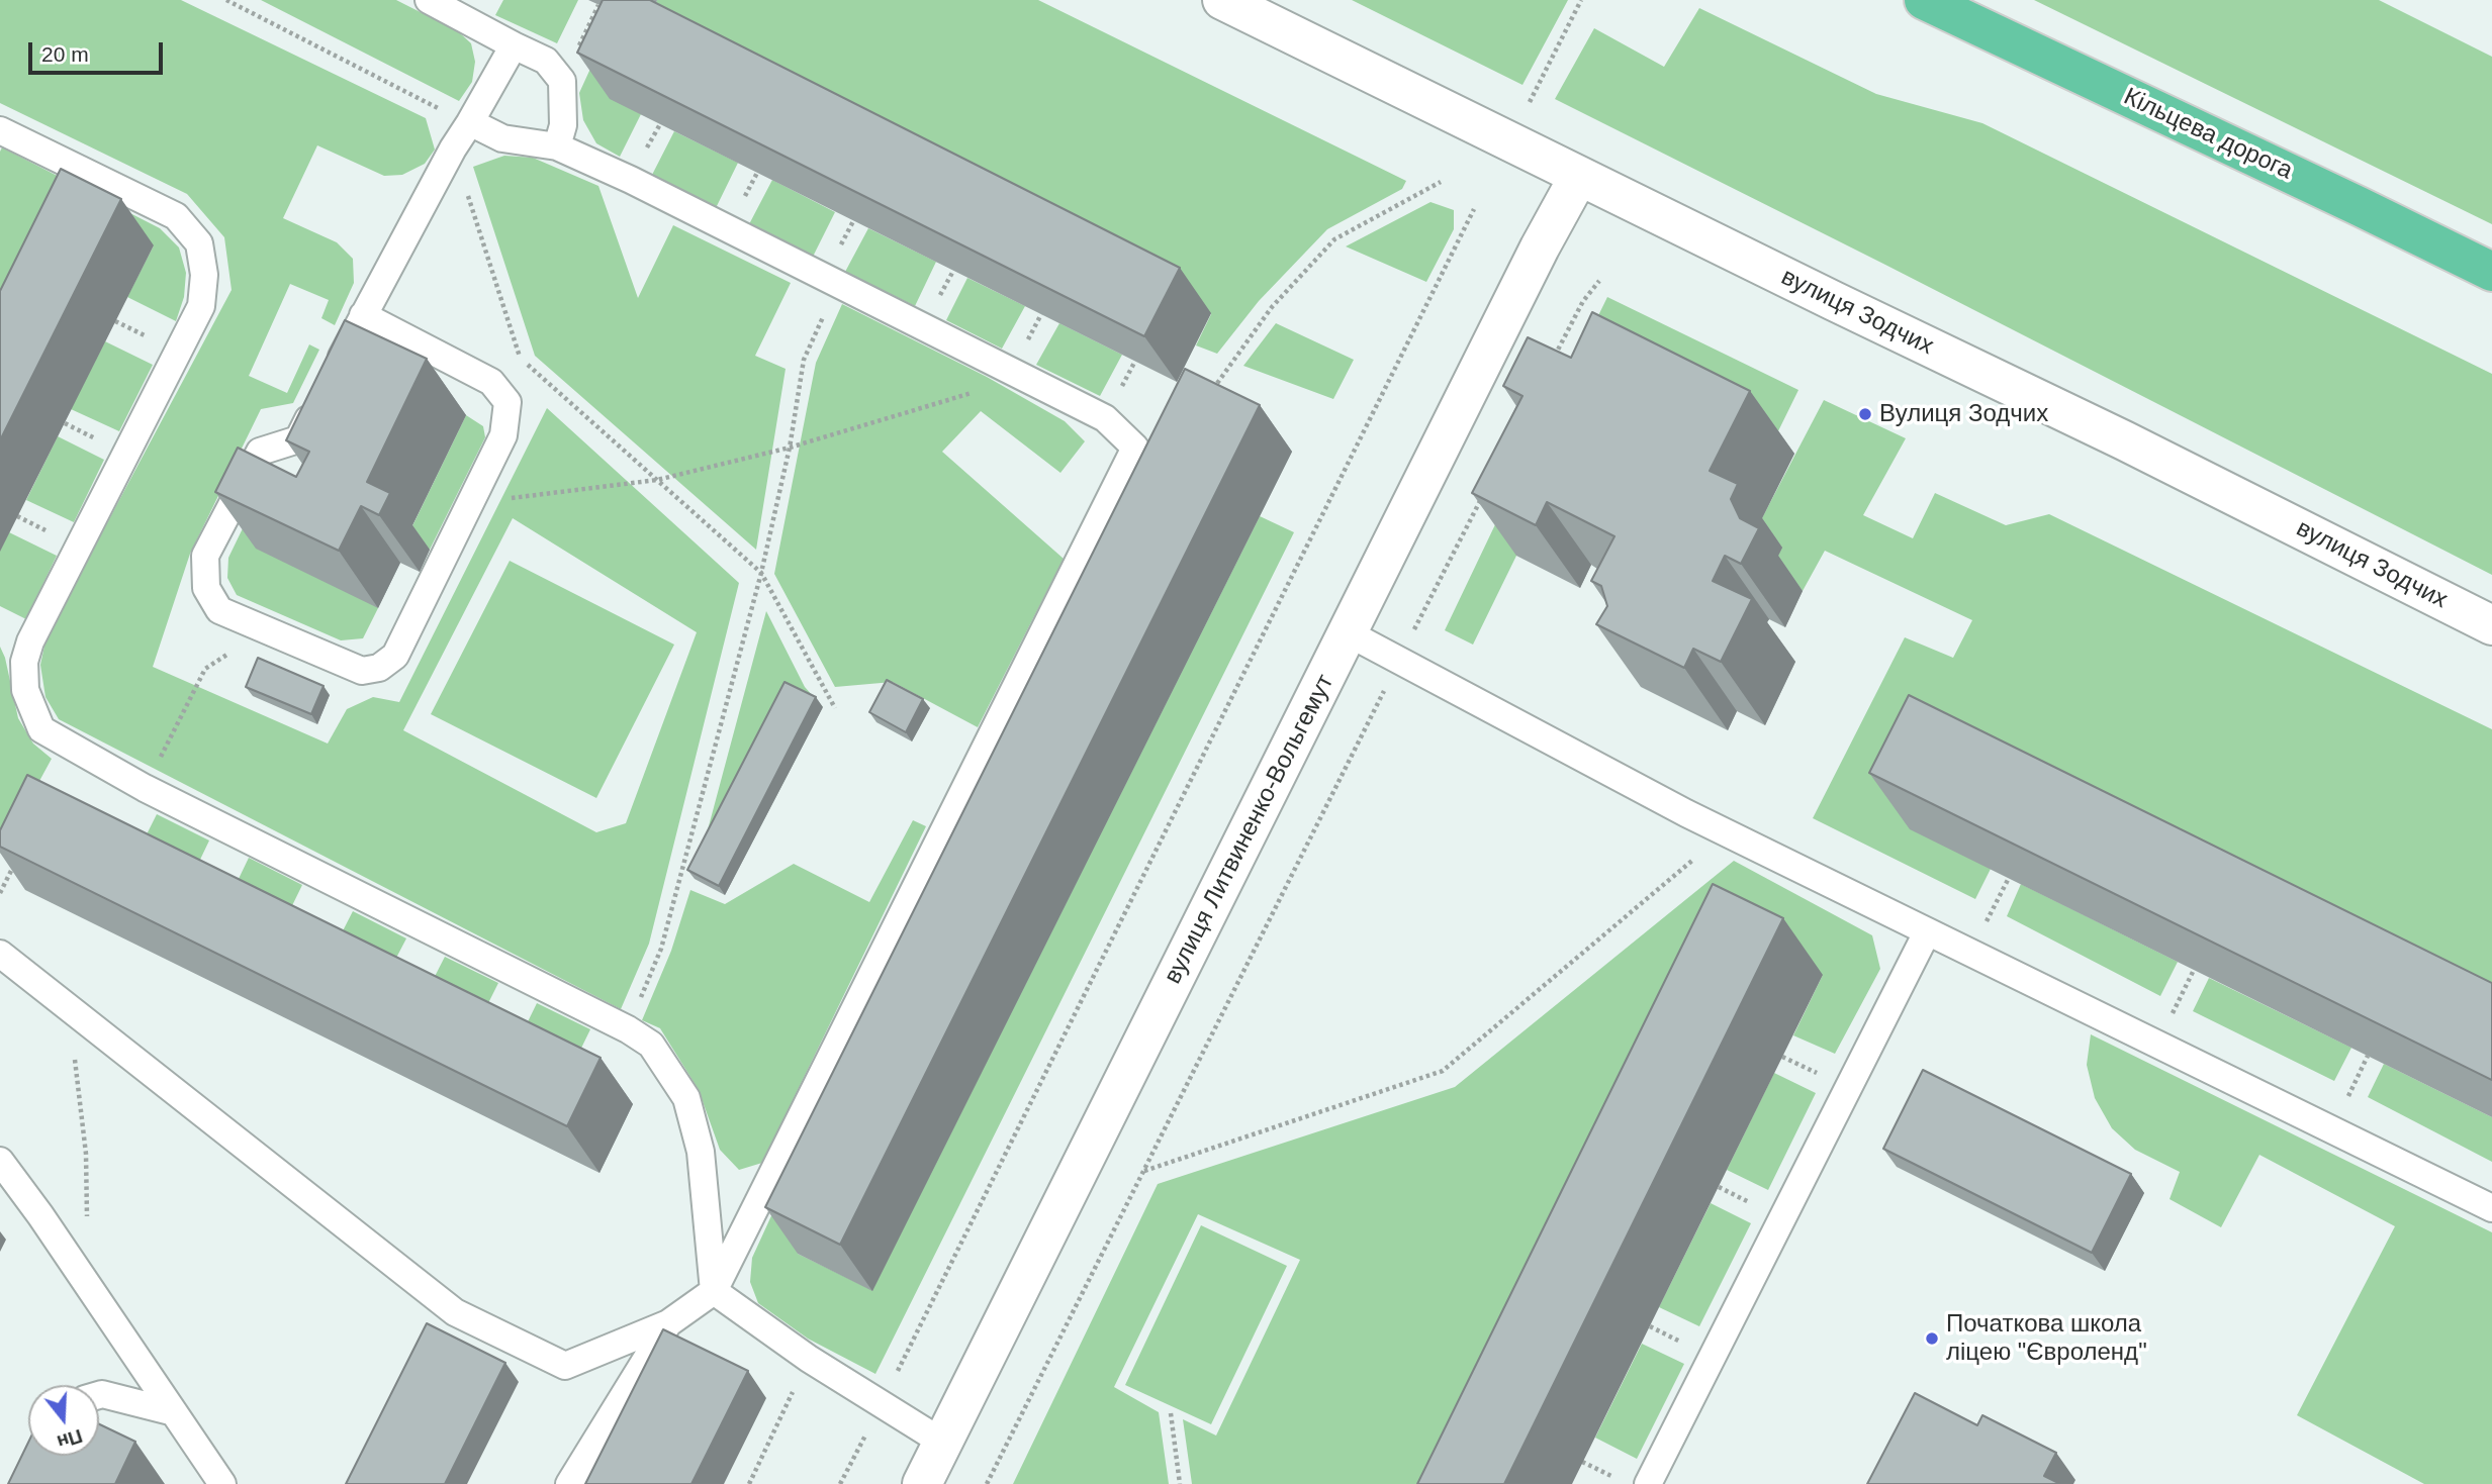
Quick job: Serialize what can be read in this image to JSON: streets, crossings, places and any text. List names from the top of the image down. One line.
{"streets":{"highway":["Кільцева дорога"],"street":["вулиця Зодчих","вулиця Литвиненко-Вольгемут"]},"crossings":[["вулиця Зодчих","вулиця Литвиненко-Вольгемут"]],"places":["Вулиця Зодчих","Початкова школа ліцею \"Євроленд\""],"scale_bar":"20 m","north":"bottom"}
